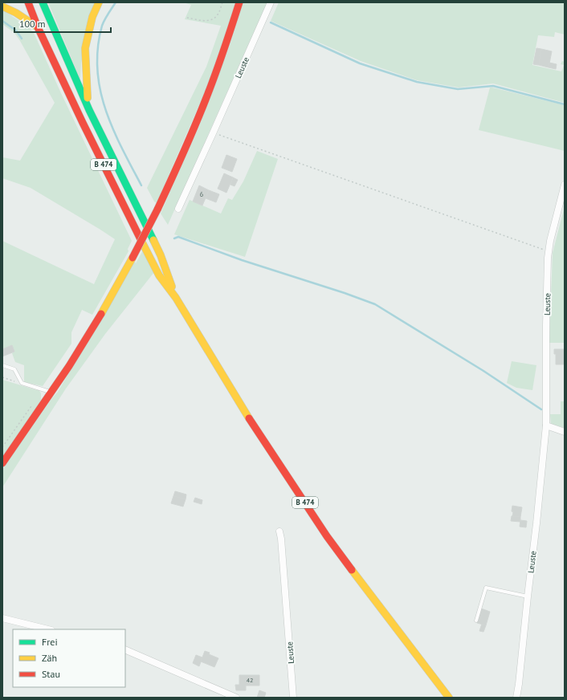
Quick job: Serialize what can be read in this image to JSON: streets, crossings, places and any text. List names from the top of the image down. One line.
{"streets":{"main road":["B 474"],"street":["Leuste"]},"house_numbers":["6","42"],"legend":["Frei","Zäh","Stau"],"scale_bar":"100 m"}
